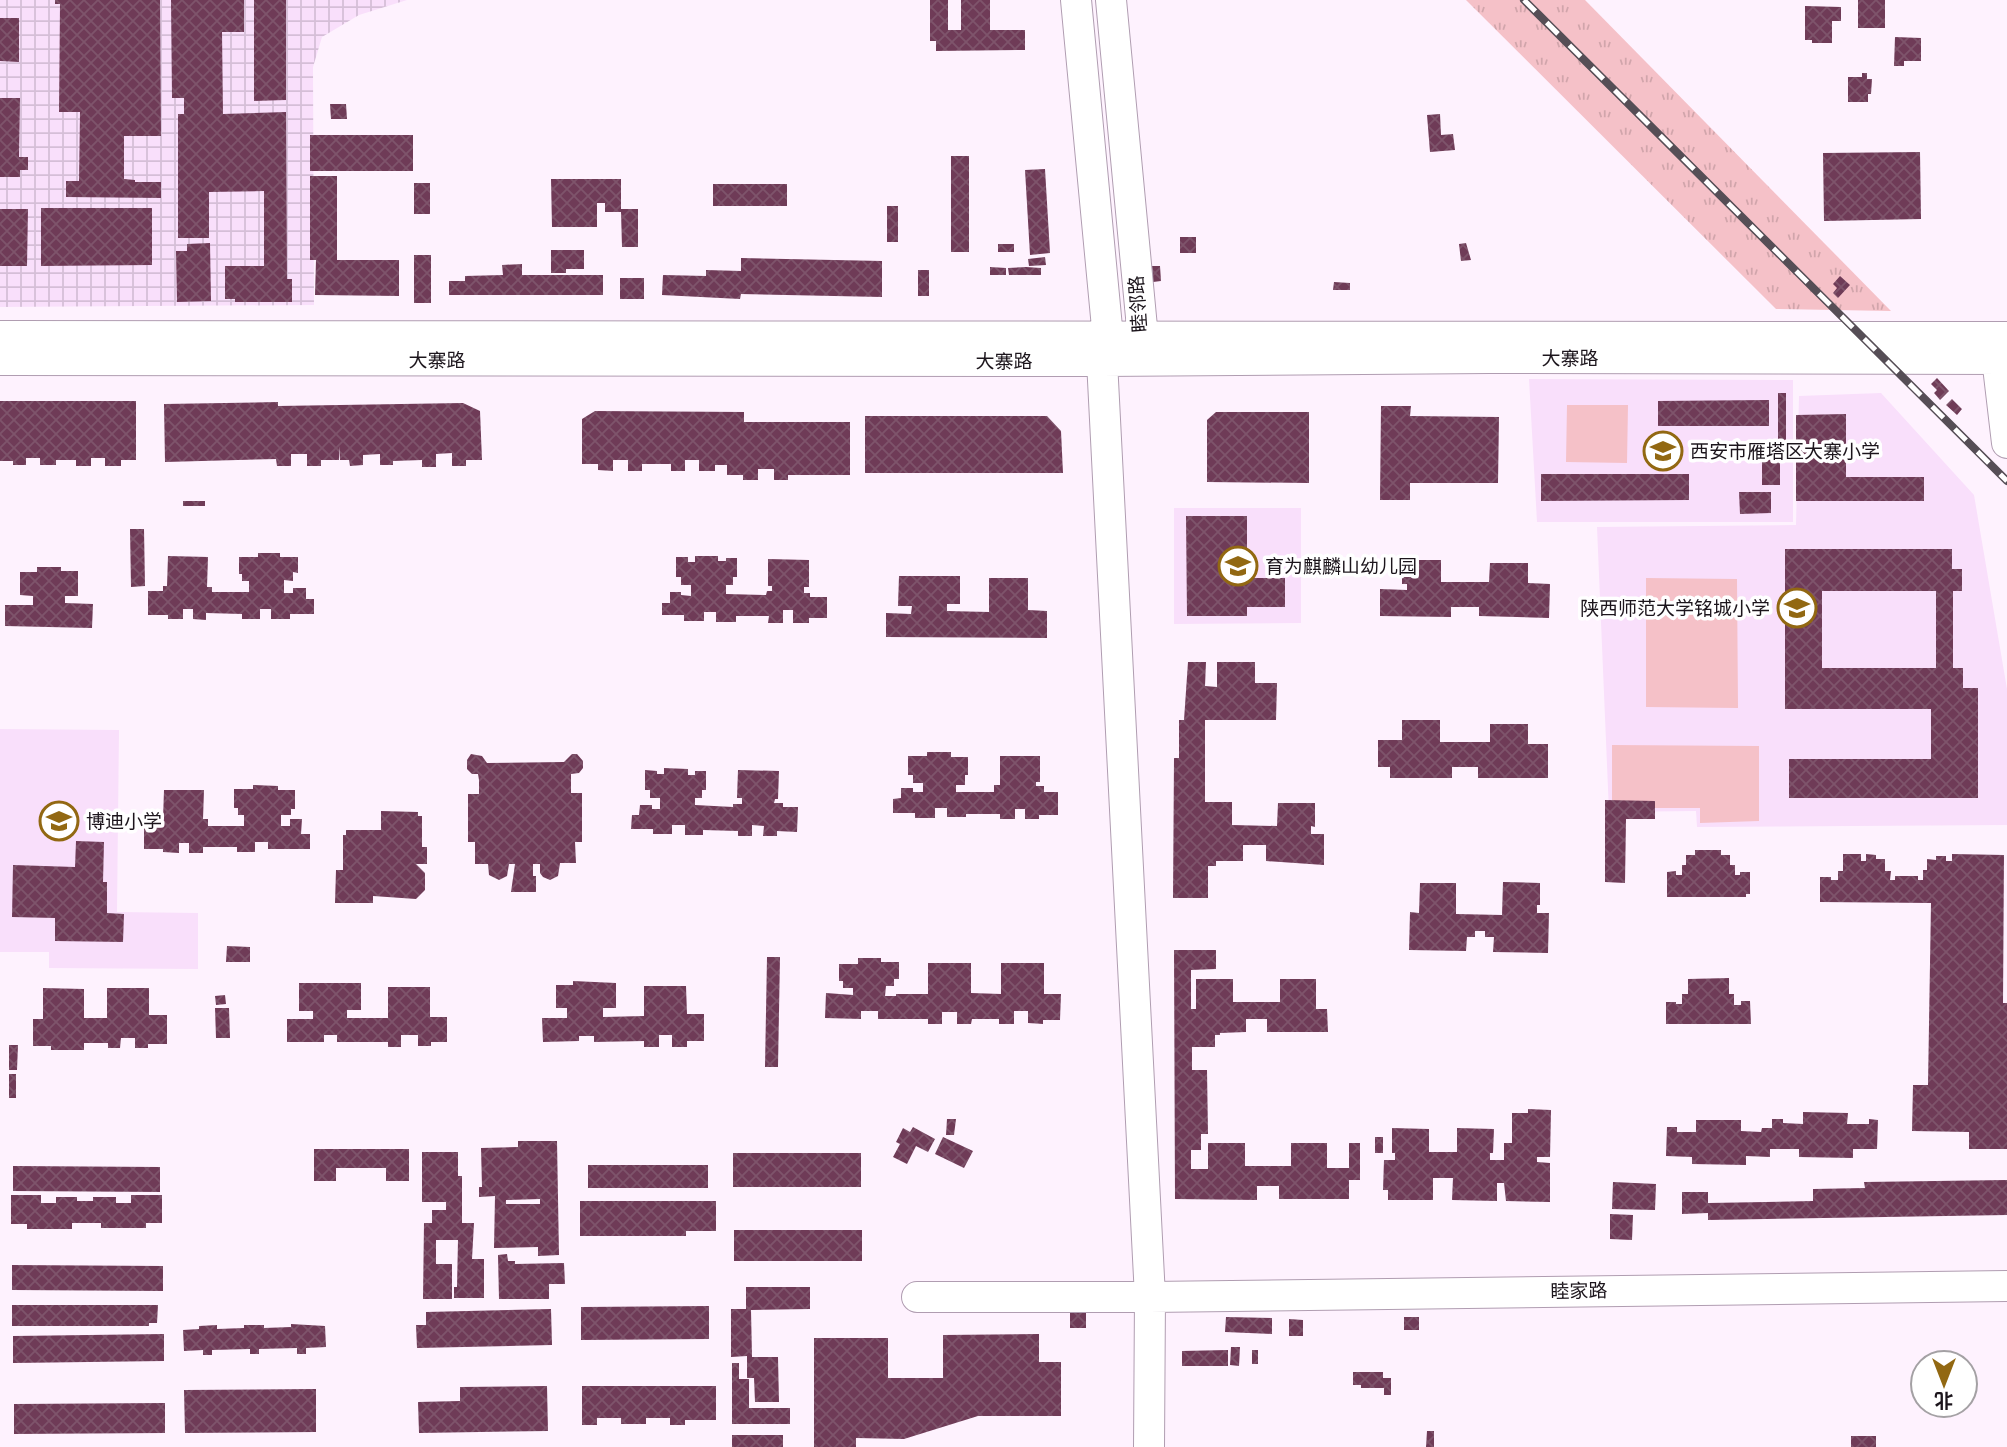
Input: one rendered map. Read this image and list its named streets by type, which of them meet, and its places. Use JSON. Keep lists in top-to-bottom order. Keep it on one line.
{"streets":{"main road":["睦邻路","大寨路","睦家路"]},"crossings":[["睦邻路","大寨路"]],"places":{"school or university":["西安市雁塔区大寨小学","育为麒麟山幼儿园","陕西师范大学铭城小学","博迪小学"]},"north":"bottom"}
